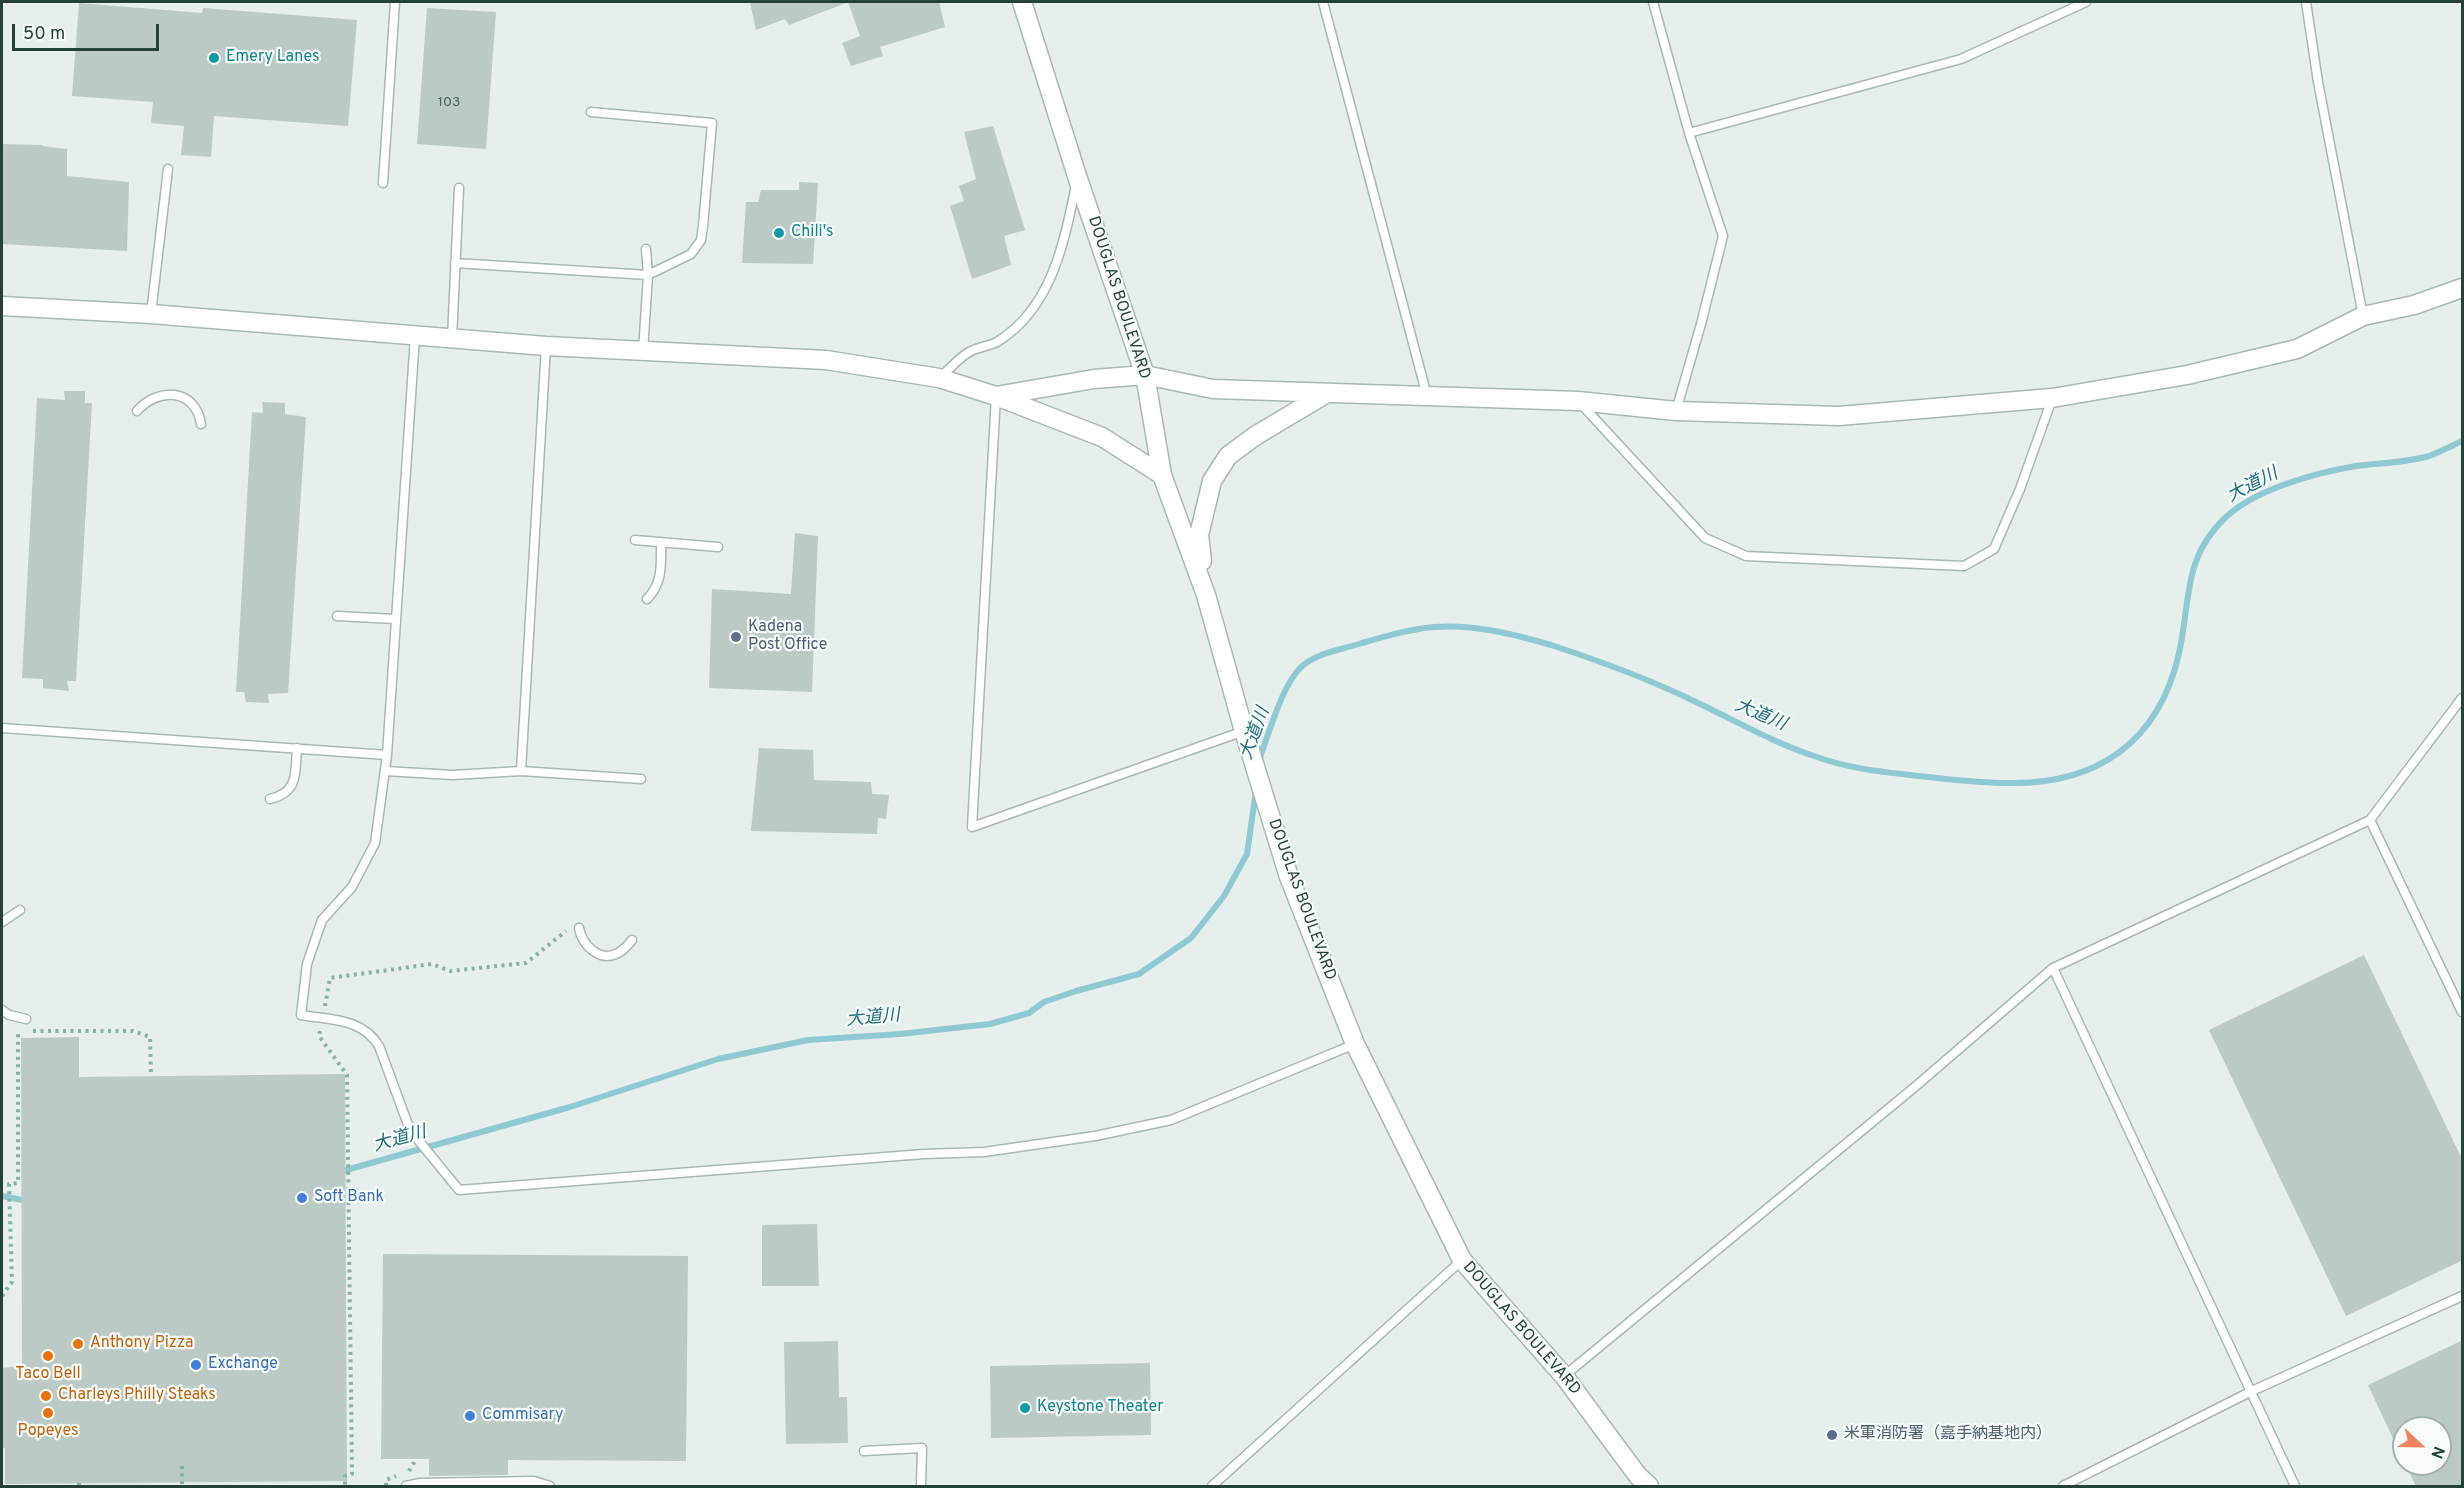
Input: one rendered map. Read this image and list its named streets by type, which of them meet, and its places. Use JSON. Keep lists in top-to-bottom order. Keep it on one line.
{"streets":{"street":["DOUGLAS BOULEVARD"]},"water":["大道川"],"places":["Emery Lanes","Chili's","Kadena Post Office","Soft Bank","Anthony Pizza","Taco Bell","Exchange","Charleys Philly Steaks","Keystone Theater","Popeyes","Commisary","米軍消防署（嘉手納基地内）"],"house_numbers":["103"],"scale_bar":"50 m","north":"right"}
